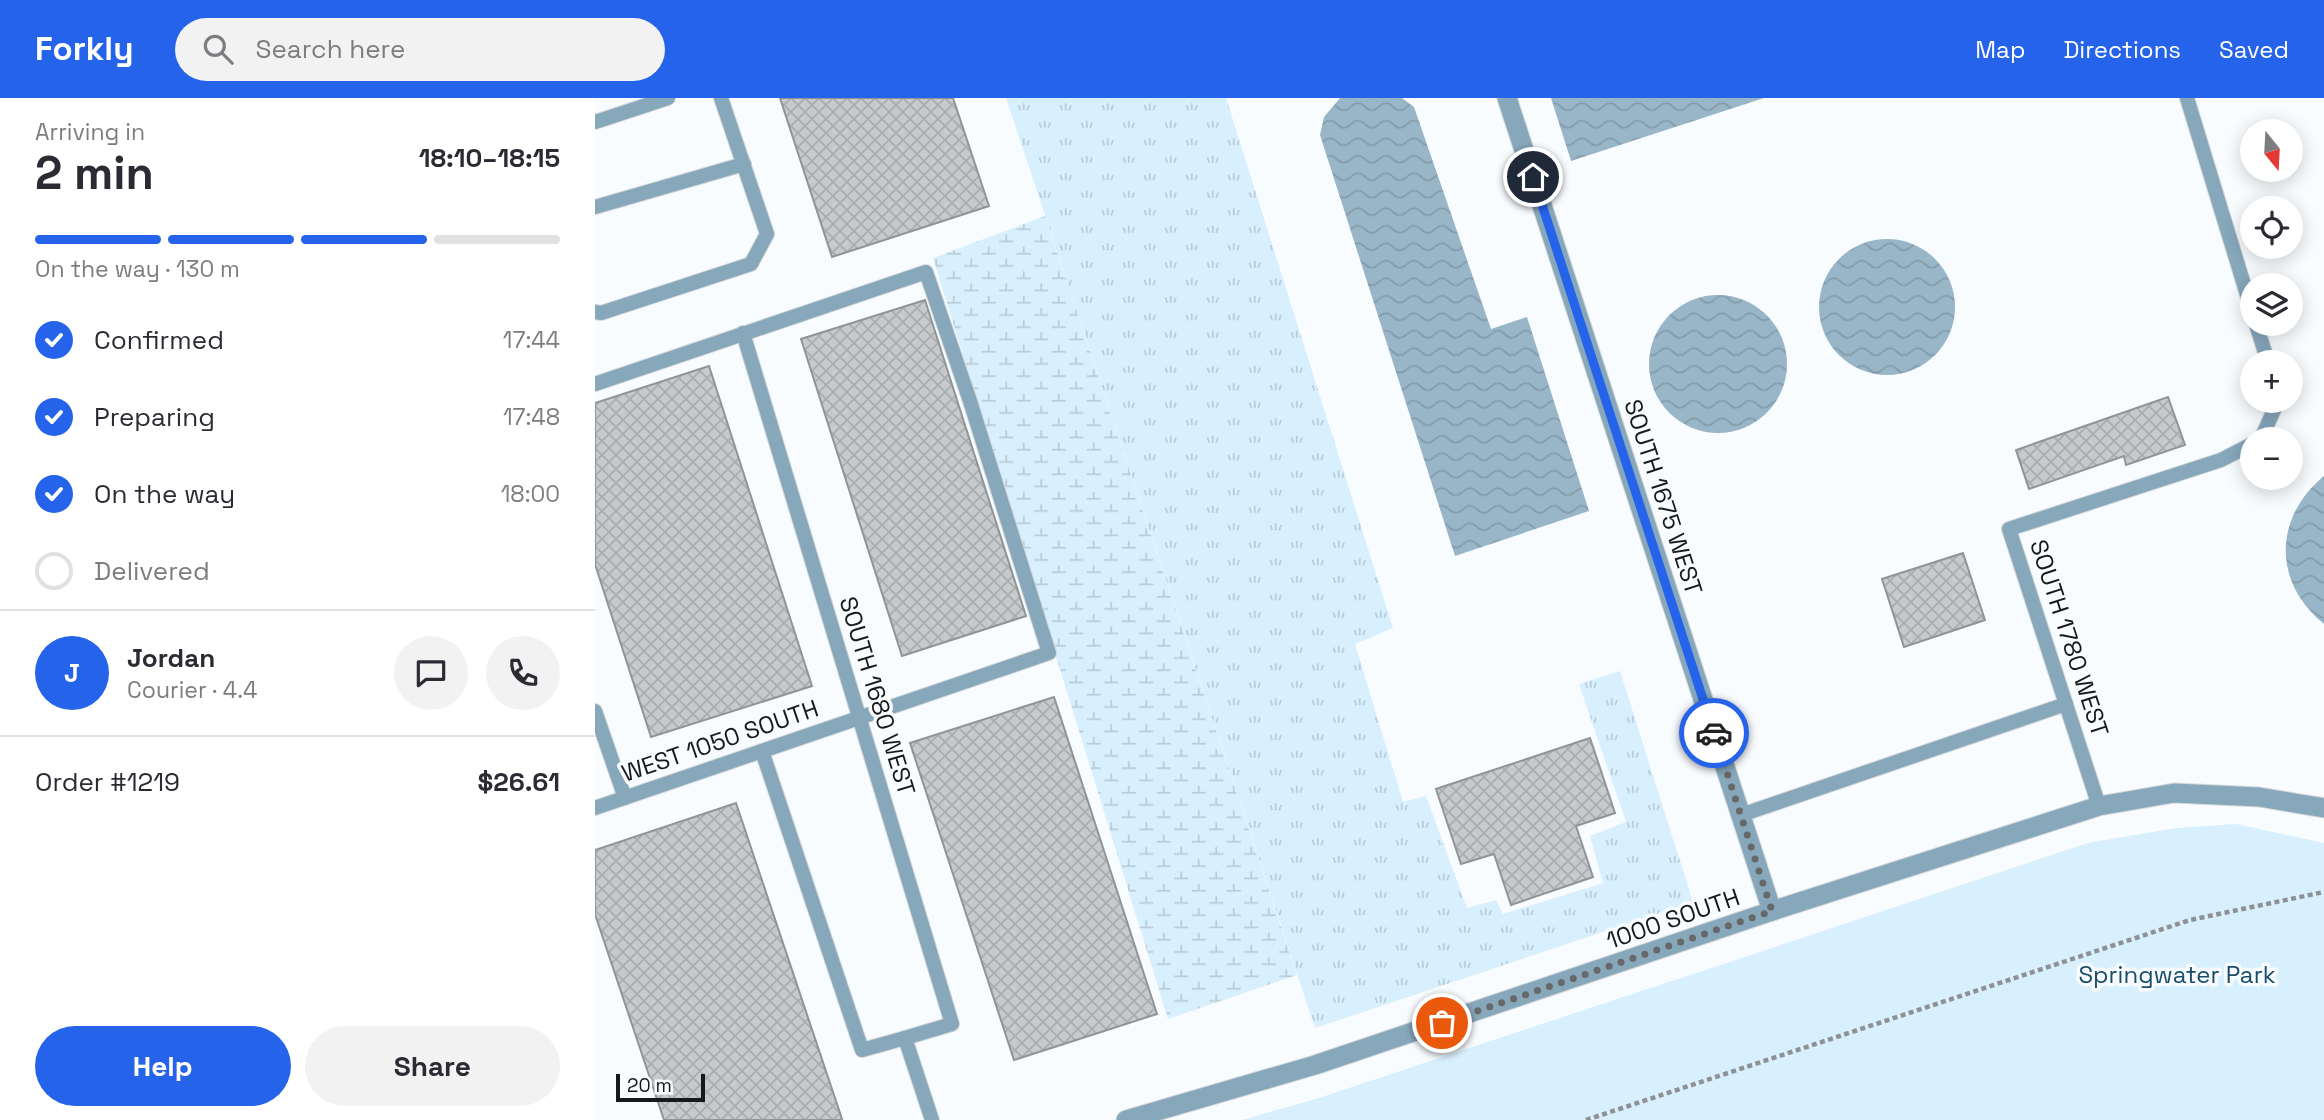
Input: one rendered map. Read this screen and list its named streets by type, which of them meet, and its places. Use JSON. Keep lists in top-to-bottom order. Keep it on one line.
{"streets":{"street":["SOUTH 1675 WEST","1000 SOUTH"],"lane":["SOUTH 1780 WEST","SOUTH 1680 WEST","WEST 1050 SOUTH"]},"crossings":[["SOUTH 1675 WEST","1000 SOUTH"],["SOUTH 1780 WEST","1000 SOUTH"],["SOUTH 1680 WEST","WEST 1050 SOUTH"]],"parks":["Springwater Park"],"scale_bar":"20 m","north":"bottom","page":{"header":"Forkly","search":"Search here","nav":["Map","Directions","Saved"],"heading":["2 min","Arriving in","18:10–18:15"],"panel":["Jordan","Courier · 4.4","Order #1219","$26.61"],"map_buttons":["+","−"],"bar":"On the way · 130 m","list":[["Confirmed","17:44"],["Preparing","17:48"],["On the way","18:00"],"Delivered"],"round":"J","buttons":["Help","Share"],"scale":"20 m"}}
